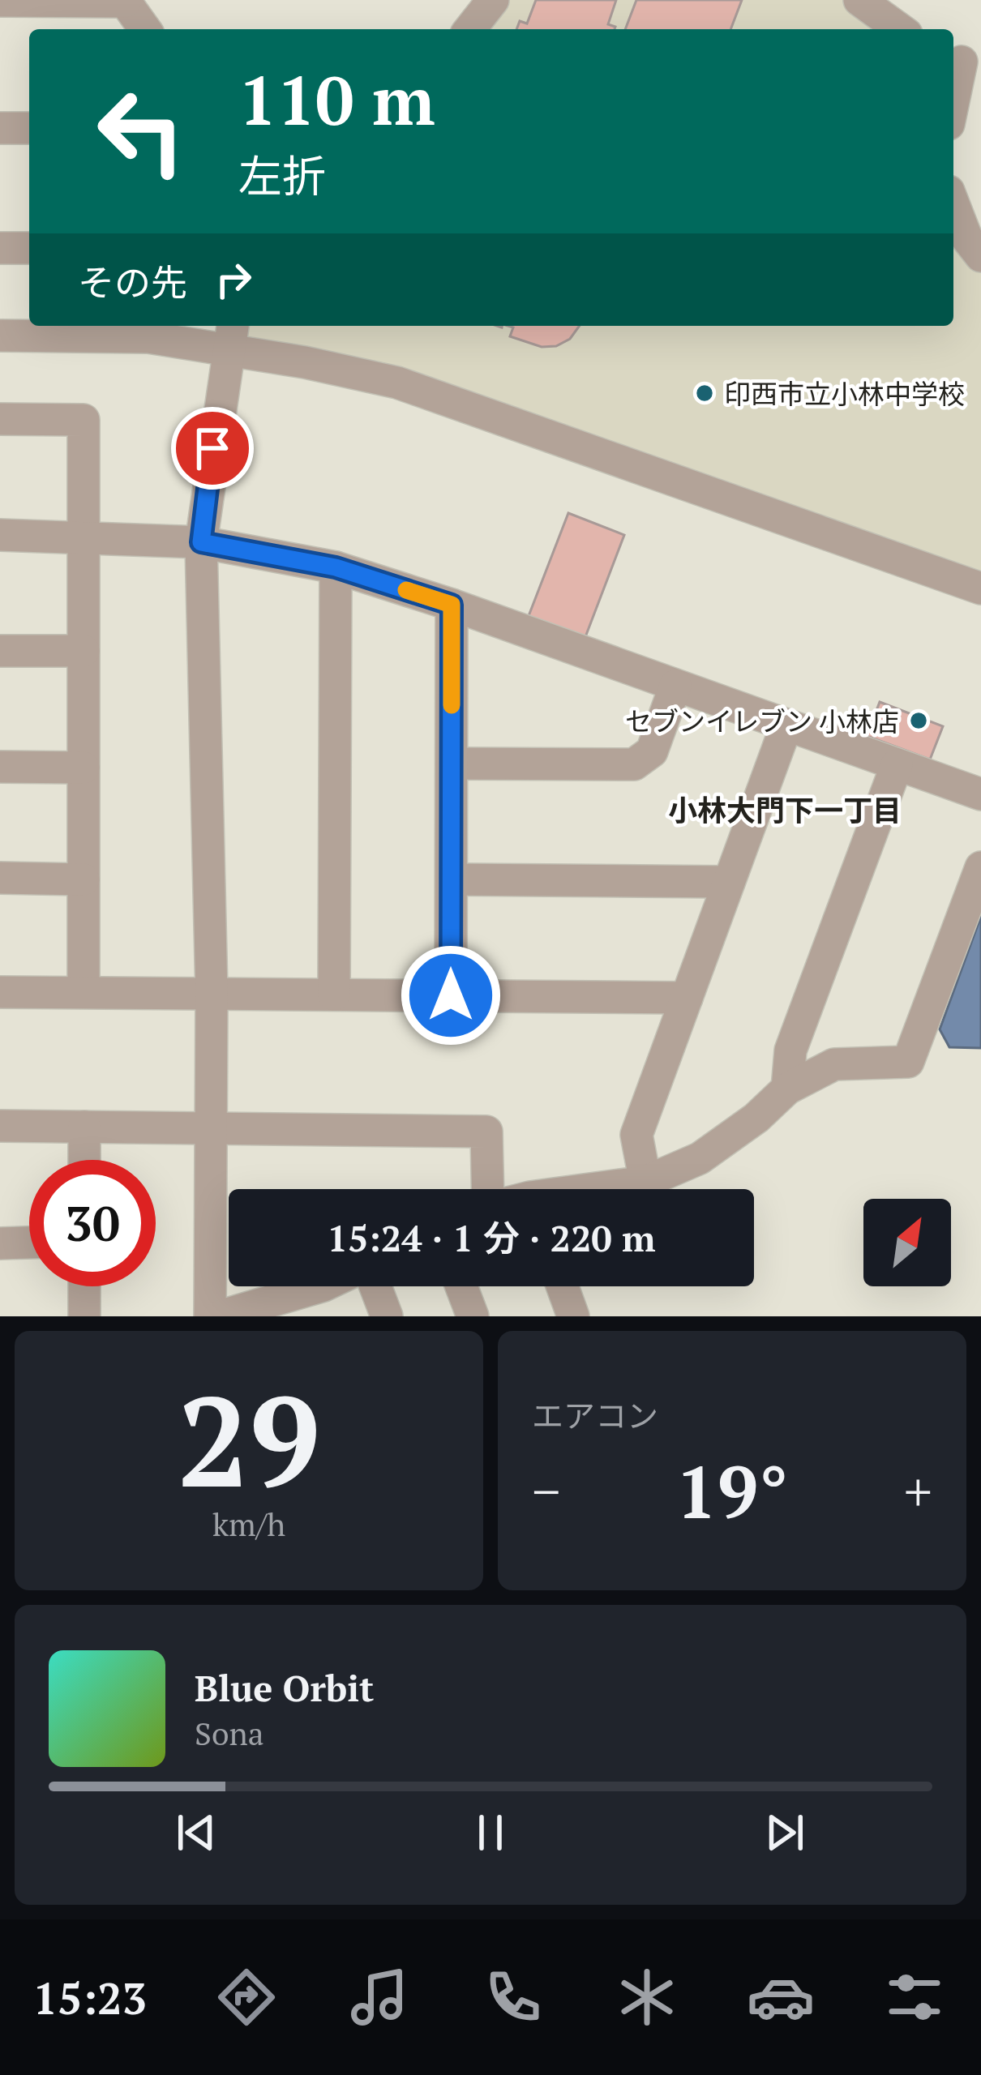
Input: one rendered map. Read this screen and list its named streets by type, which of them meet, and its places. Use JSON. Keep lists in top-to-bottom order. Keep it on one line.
{"districts":["小林大門下一丁目"],"places":["印西市立小林中学校","セブンイレブン 小林店"],"north":"top right","page":{"turn":["110 m","左折"],"then":"その先","limit":"30","trip":"15:24 · 1 分 · 220 m","tile":[["29","km/h"],"エアコン"],"heat":["−","19°","+"],"song":["Blue Orbit","Sona"],"tabs":"15:23"}}
